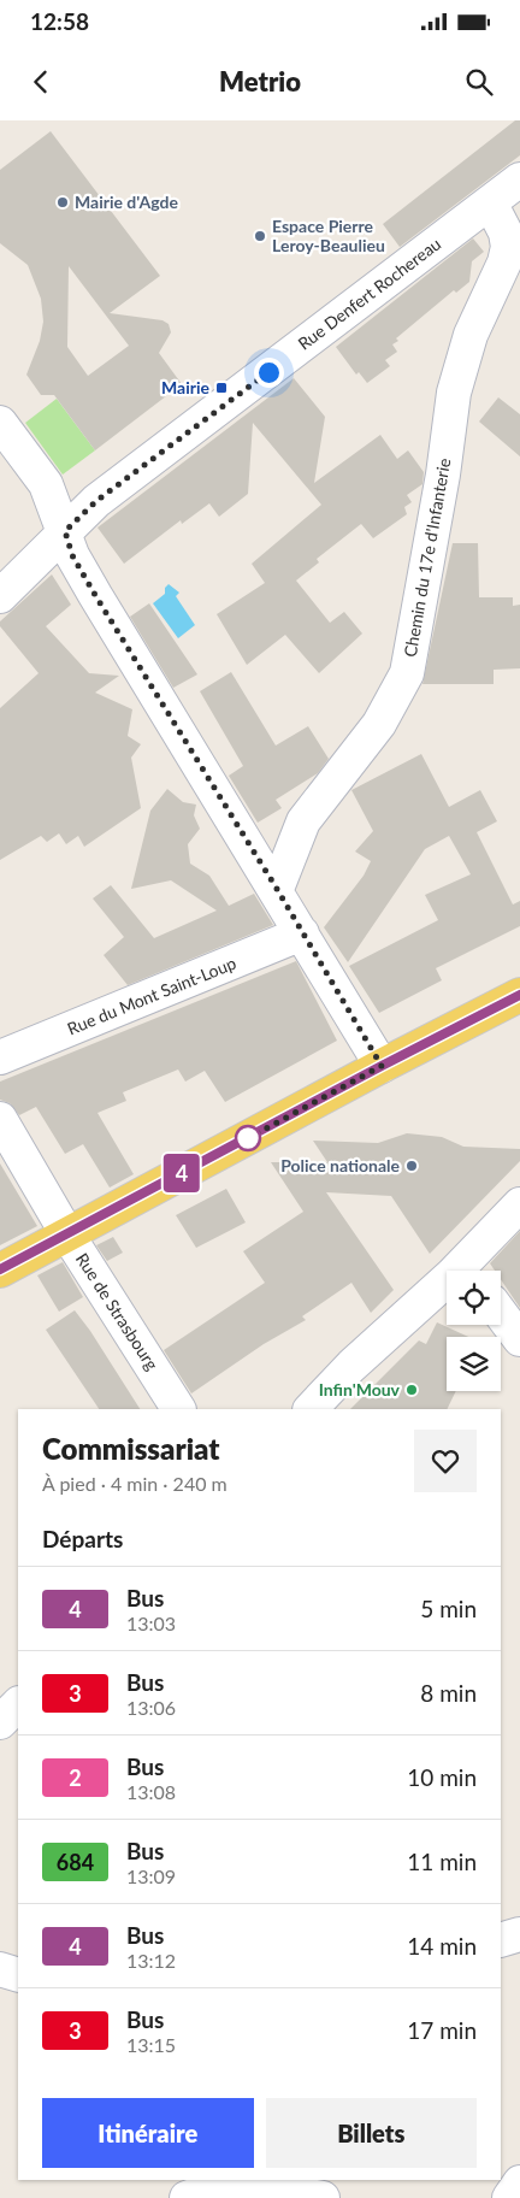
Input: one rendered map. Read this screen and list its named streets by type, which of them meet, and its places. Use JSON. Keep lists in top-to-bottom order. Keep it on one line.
{"streets":{"street":["Rue Denfert Rochereau","Chemin du 17e d'Infanterie","Rue du Mont Saint-Loup","Rue de Strasbourg"]},"crossings":[["Rue Denfert Rochereau","Chemin du 17e d'Infanterie"]],"places":{"other":["Mairie d'Agde","Espace Pierre Leroy-Beaulieu","Police nationale","Infin'Mouv"],"transit":["Mairie"]},"lines":["bus line 4"],"page":{"status":"12:58","header":"Metrio","on_map":"4","heading":[["Commissariat","À pied · 4 min · 240 m"],"Départs"],"list":[{"mark":"4","name":"Bus","note":"13:03","value":"5 min"},{"mark":"3","name":"Bus","note":"13:06","value":"8 min"},{"mark":"2","name":"Bus","note":"13:08","value":"10 min"},{"mark":"684","name":"Bus","note":"13:09","value":"11 min"},{"mark":"4","name":"Bus","note":"13:12","value":"14 min"},{"mark":"3","name":"Bus","note":"13:15","value":"17 min"}],"buttons":["Itinéraire","Billets"]}}
